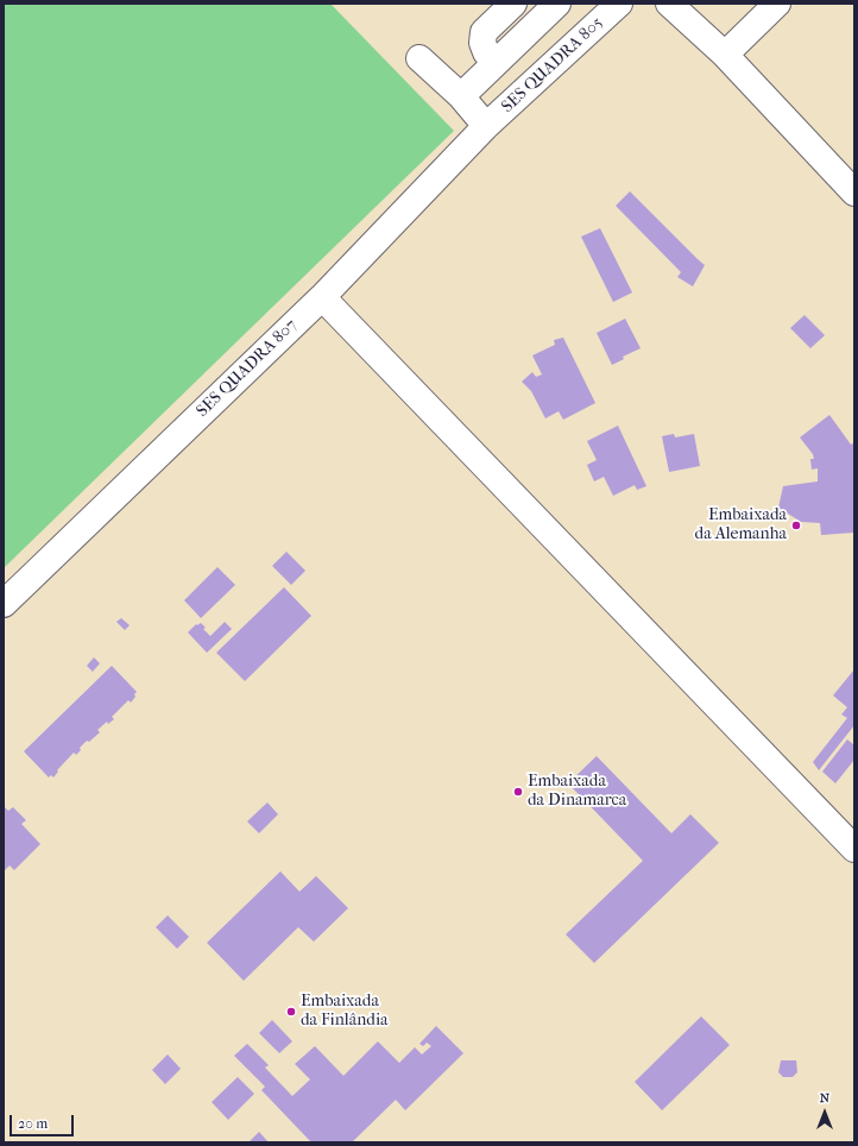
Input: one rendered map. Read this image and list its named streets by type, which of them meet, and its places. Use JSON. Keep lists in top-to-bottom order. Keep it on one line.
{"streets":{"street":["SES QUADRA 805","SES QUADRA 807"]},"crossings":[["SES QUADRA 805","SES QUADRA 807"]],"places":["Embaixada da Alemanha","Embaixada da Dinamarca","Embaixada da Finlândia"],"scale_bar":"20 m","north":"top"}
